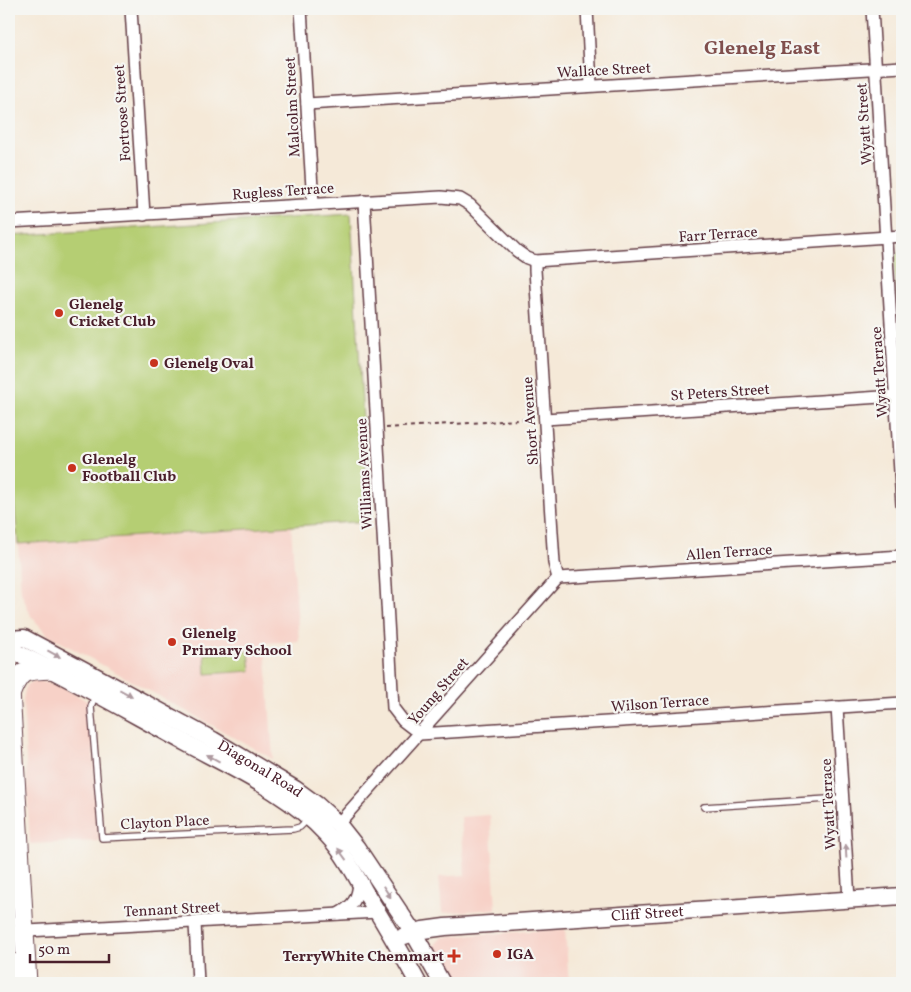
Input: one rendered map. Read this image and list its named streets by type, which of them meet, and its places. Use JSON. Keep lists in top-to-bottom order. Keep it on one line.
{"streets":{"main road":["Diagonal Road","Cliff Street"],"street":["Wallace Street","Malcolm Street","Fortrose Street","Wyatt Street","Rugless Terrace","Farr Terrace","Wyatt Terrace","St Peters Street","Short Avenue","Williams Avenue","Allen Terrace","Young Street","Wilson Terrace","Tennant Street"],"lane":["Clayton Place"]},"crossings":[["Wallace Street","Malcolm Street"],["Wallace Street","Wyatt Street"],["Malcolm Street","Rugless Terrace"],["Fortrose Street","Rugless Terrace"],["Wyatt Street","Farr Terrace"],["Wyatt Street","Wyatt Terrace"],["Rugless Terrace","Farr Terrace"],["Rugless Terrace","Short Avenue"],["Rugless Terrace","Williams Avenue"],["Farr Terrace","Wyatt Terrace"],["Farr Terrace","Short Avenue"],["Wyatt Terrace","St Peters Street"],["Wyatt Terrace","Wilson Terrace"],["Wyatt Terrace","Cliff Street"],["St Peters Street","Short Avenue"],["Short Avenue","Allen Terrace"],["Short Avenue","Young Street"],["Williams Avenue","Young Street"],["Williams Avenue","Wilson Terrace"],["Allen Terrace","Young Street"],["Young Street","Wilson Terrace"],["Young Street","Diagonal Road"],["Diagonal Road","Clayton Place"],["Diagonal Road","Tennant Street"],["Diagonal Road","Cliff Street"]],"districts":["Glenelg East"],"places":{"other":["Glenelg Cricket Club","Glenelg Oval","Glenelg Football Club","Glenelg Primary School","IGA"],"health":["TerryWhite Chemmart"]},"scale_bar":"50 m"}
